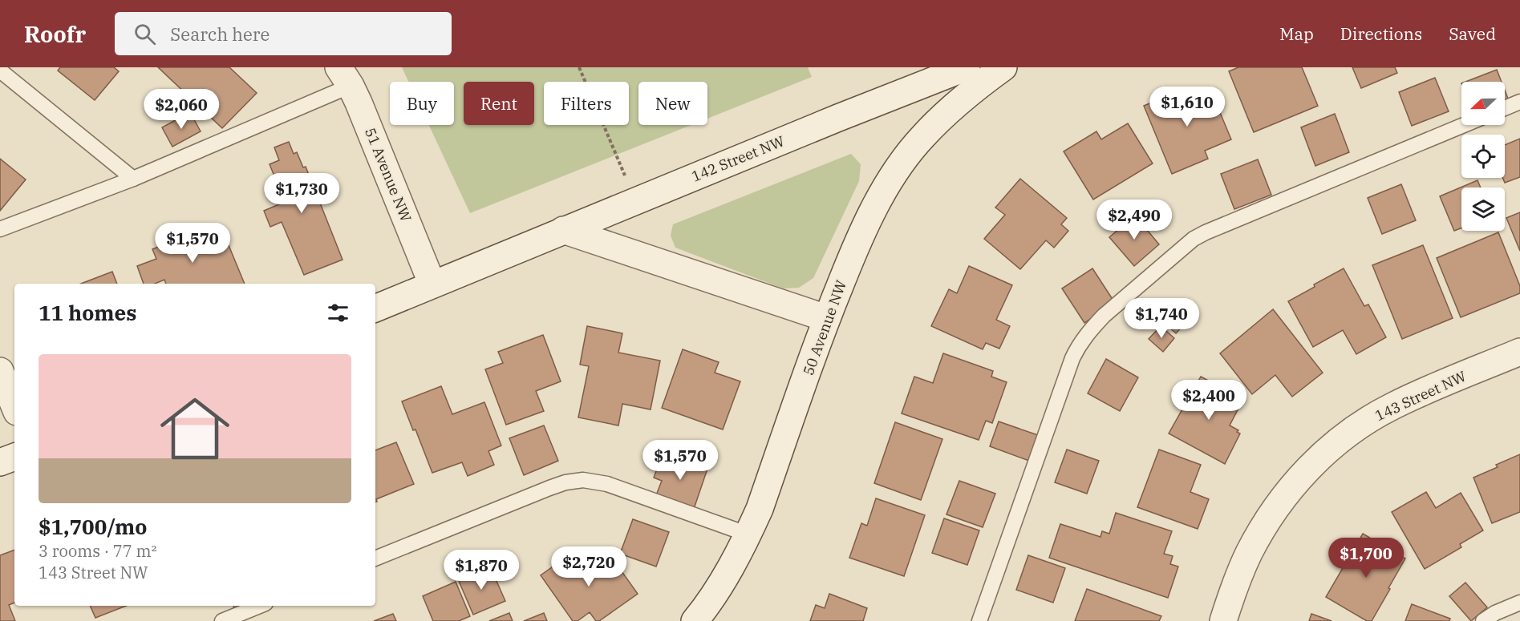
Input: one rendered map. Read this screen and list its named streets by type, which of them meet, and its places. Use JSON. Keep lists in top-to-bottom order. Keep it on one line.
{"streets":{"street":["142 Street NW","51 Avenue NW","50 Avenue NW","143 Street NW"]},"crossings":[["142 Street NW","51 Avenue NW"]],"north":"left","page":{"header":"Roofr","search":"Search here","nav":["Map","Directions","Saved"],"chip":["Buy","Rent","Filters","New"],"price":["$1,610","$2,060","$1,730","$2,490","$1,570","$1,740","$2,400","$1,570","$1,700","$2,720","$1,870"],"heading":"11 homes","list":[{"name":"$1,700/mo","note":"3 rooms · 77 m² · 143 Street NW"}]}}
